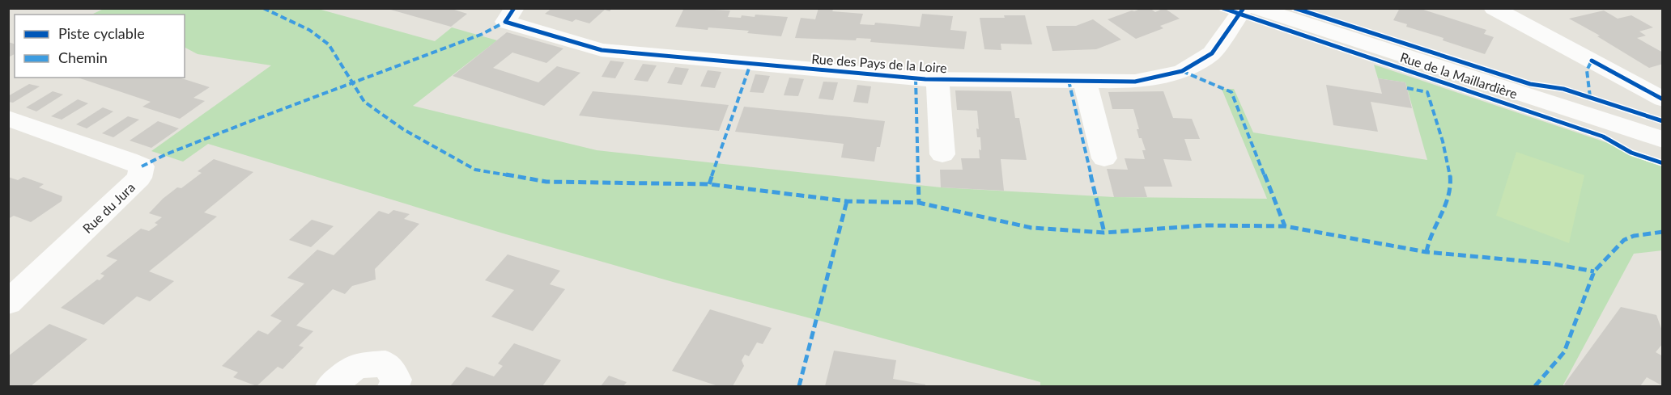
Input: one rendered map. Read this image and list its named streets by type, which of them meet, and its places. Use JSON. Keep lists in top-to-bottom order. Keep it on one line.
{"streets":{"street":["Rue des Pays de la Loire","Rue de la Maillardière","Rue du Jura"]},"legend":["Piste cyclable","Chemin"]}
